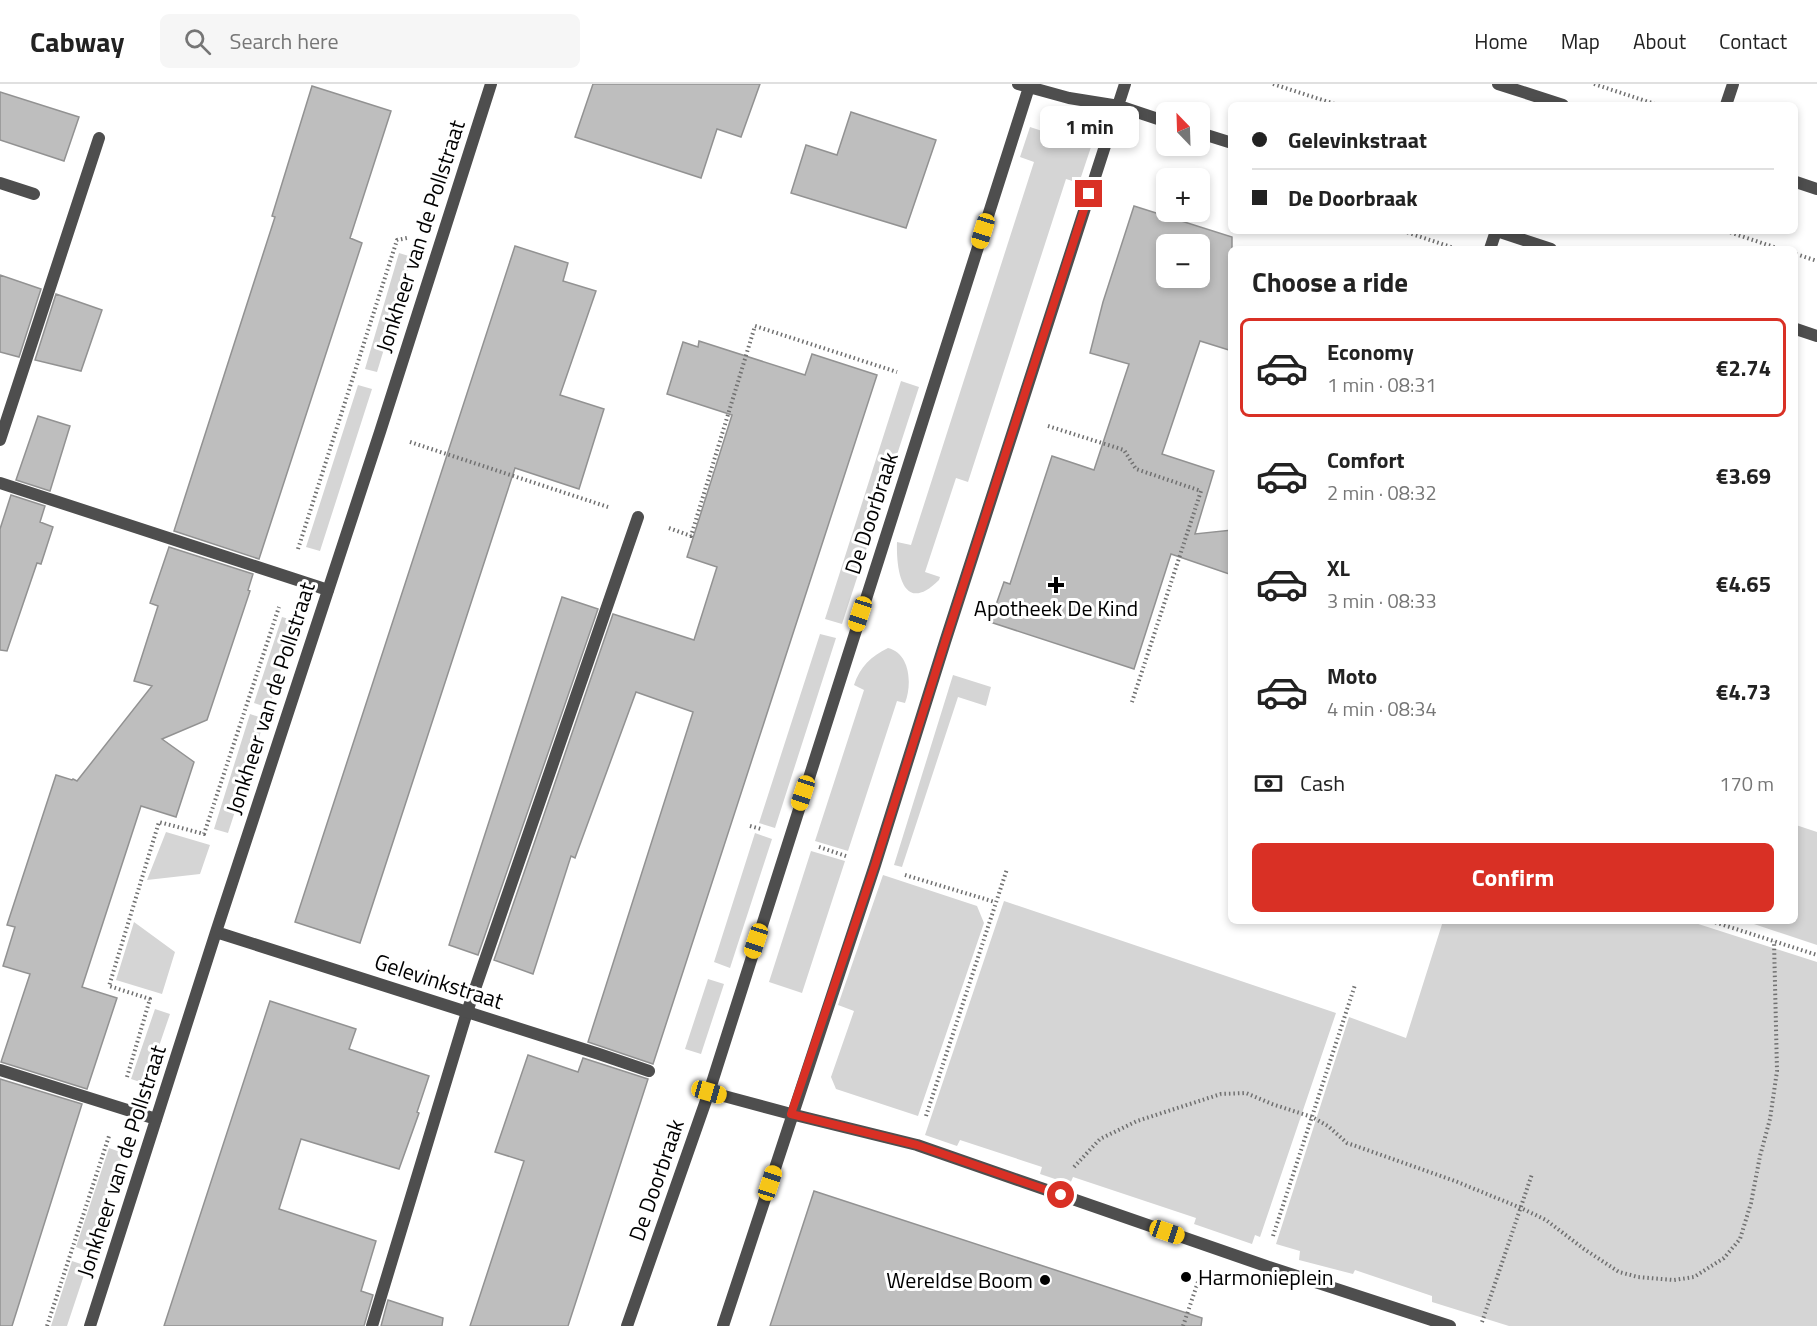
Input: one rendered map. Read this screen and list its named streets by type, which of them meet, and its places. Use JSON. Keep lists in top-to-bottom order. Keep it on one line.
{"streets":{"street":["Jonkheer van de Pollstraat","De Doorbraak","Gelevinkstraat"]},"crossings":[["Jonkheer van de Pollstraat","Gelevinkstraat"]],"places":{"health":["Apotheek De Kind"],"other":["Harmonieplein","Wereldse Boom"]},"north":"top left","page":{"header":"Cabway","search":"Search here","nav":["Home","Map","About","Contact"],"map_buttons":["+","−"],"banner":["Gelevinkstraat","De Doorbraak"],"bubble":"1 min","heading":"Choose a ride","list":[{"name":"Economy","note":"1 min · 08:31","value":"€2.74"},{"name":"Comfort","note":"2 min · 08:32","value":"€3.69"},{"name":"XL","note":"3 min · 08:33","value":"€4.65"},{"name":"Moto","note":"4 min · 08:34","value":"€4.73"}],"pay":["Cash","170 m"],"buttons":"Confirm"}}
